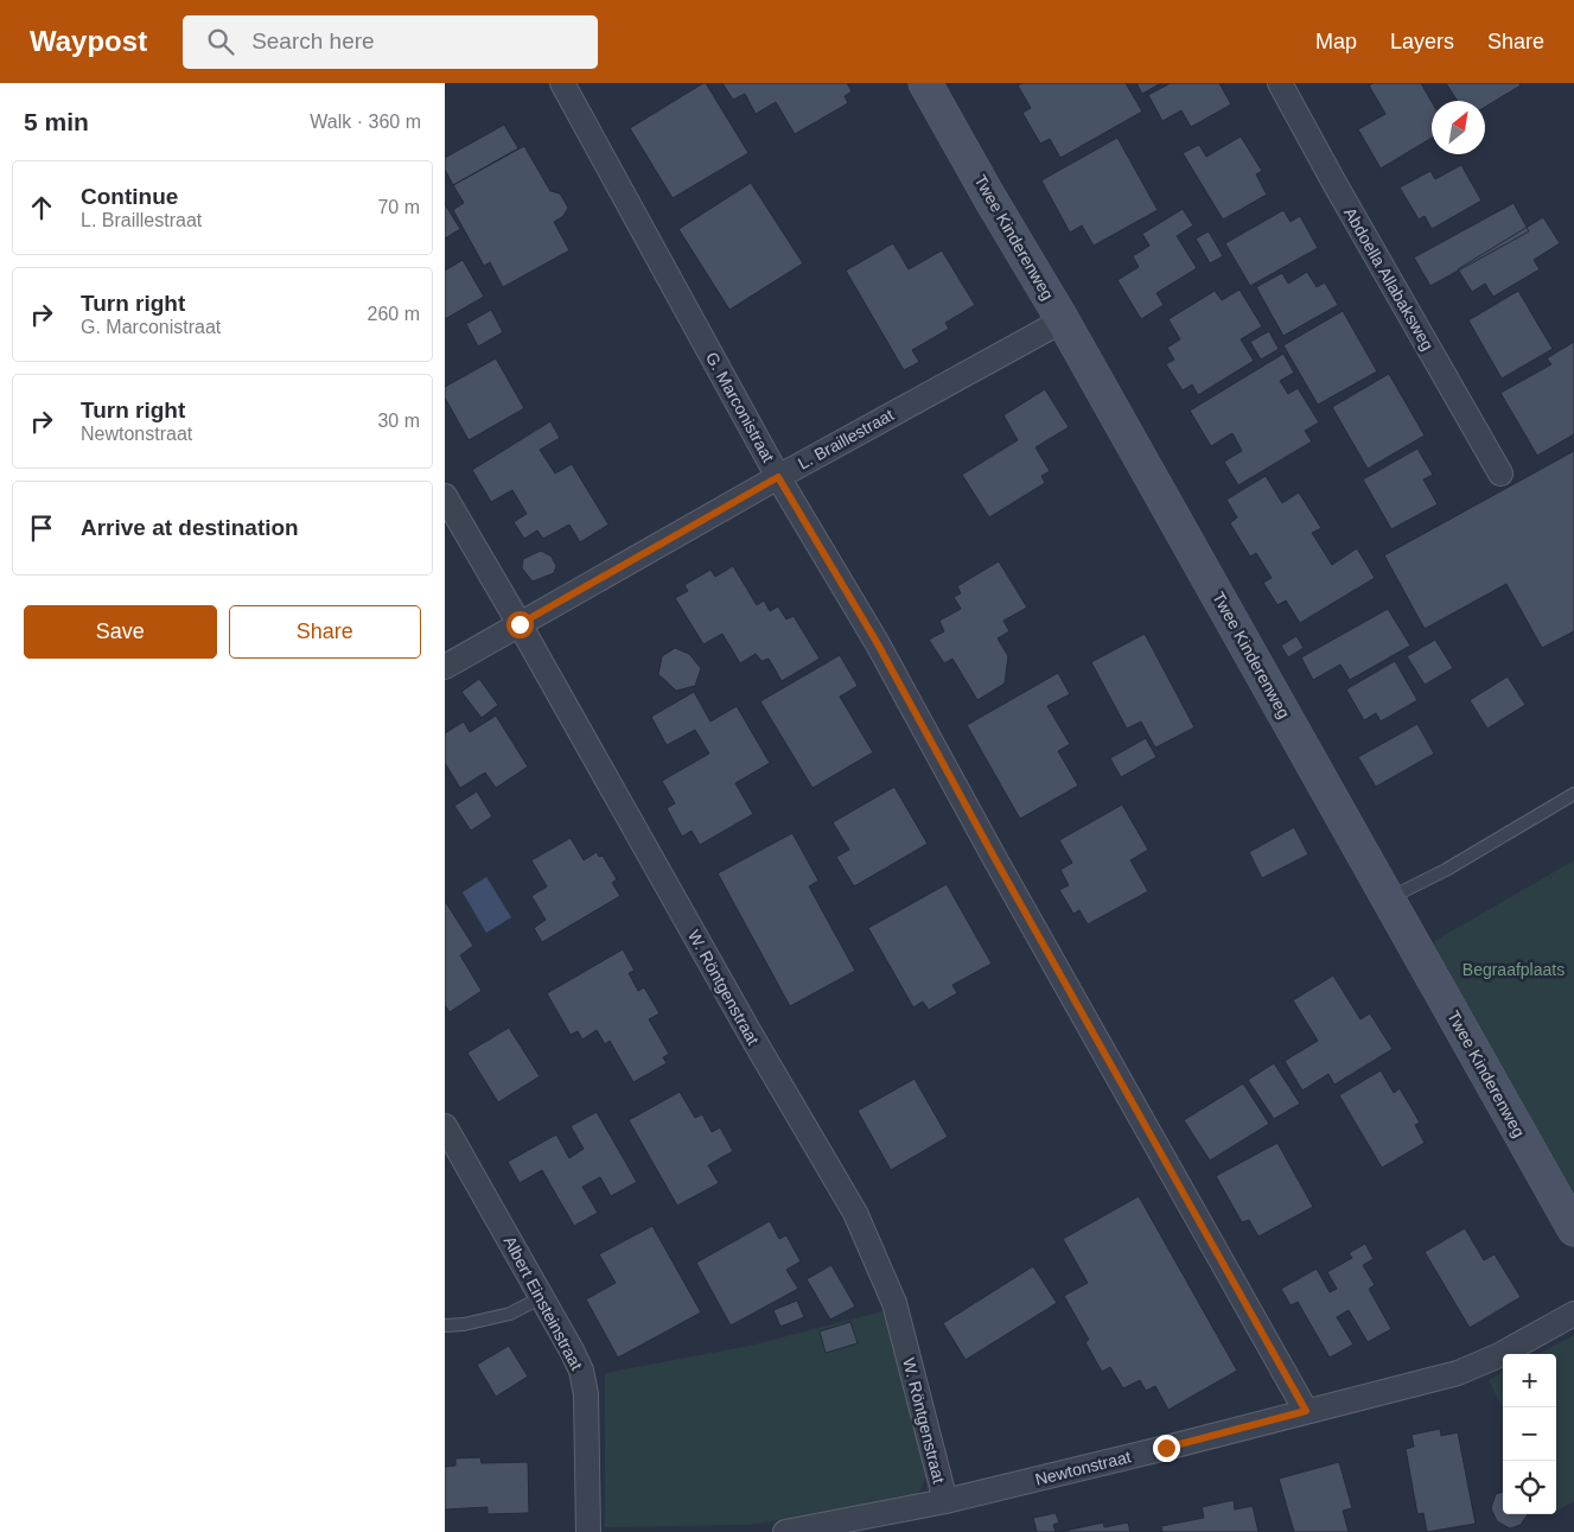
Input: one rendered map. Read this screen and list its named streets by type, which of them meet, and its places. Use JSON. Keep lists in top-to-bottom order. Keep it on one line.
{"streets":{"street":["Twee Kinderenweg","Abdoella Allabaksweg","G. Marconistraat","L. Braillestraat","W. Röntgenstraat","Albert Einsteinstraat","Newtonstraat"]},"crossings":[["Twee Kinderenweg","L. Braillestraat"],["G. Marconistraat","L. Braillestraat"],["G. Marconistraat","Newtonstraat"],["L. Braillestraat","W. Röntgenstraat"],["W. Röntgenstraat","Newtonstraat"]],"parks":["Begraafplaats"],"north":"top right","page":{"header":"Waypost","search":"Search here","nav":["Map","Layers","Share"],"heading":["5 min","Walk · 360 m"],"list":[["Continue","L. Braillestraat","70 m"],["Turn right","G. Marconistraat","260 m"],["Turn right","Newtonstraat","30 m"],"Arrive at destination"],"buttons":["Save","Share"],"map_buttons":["+","−"]}}
